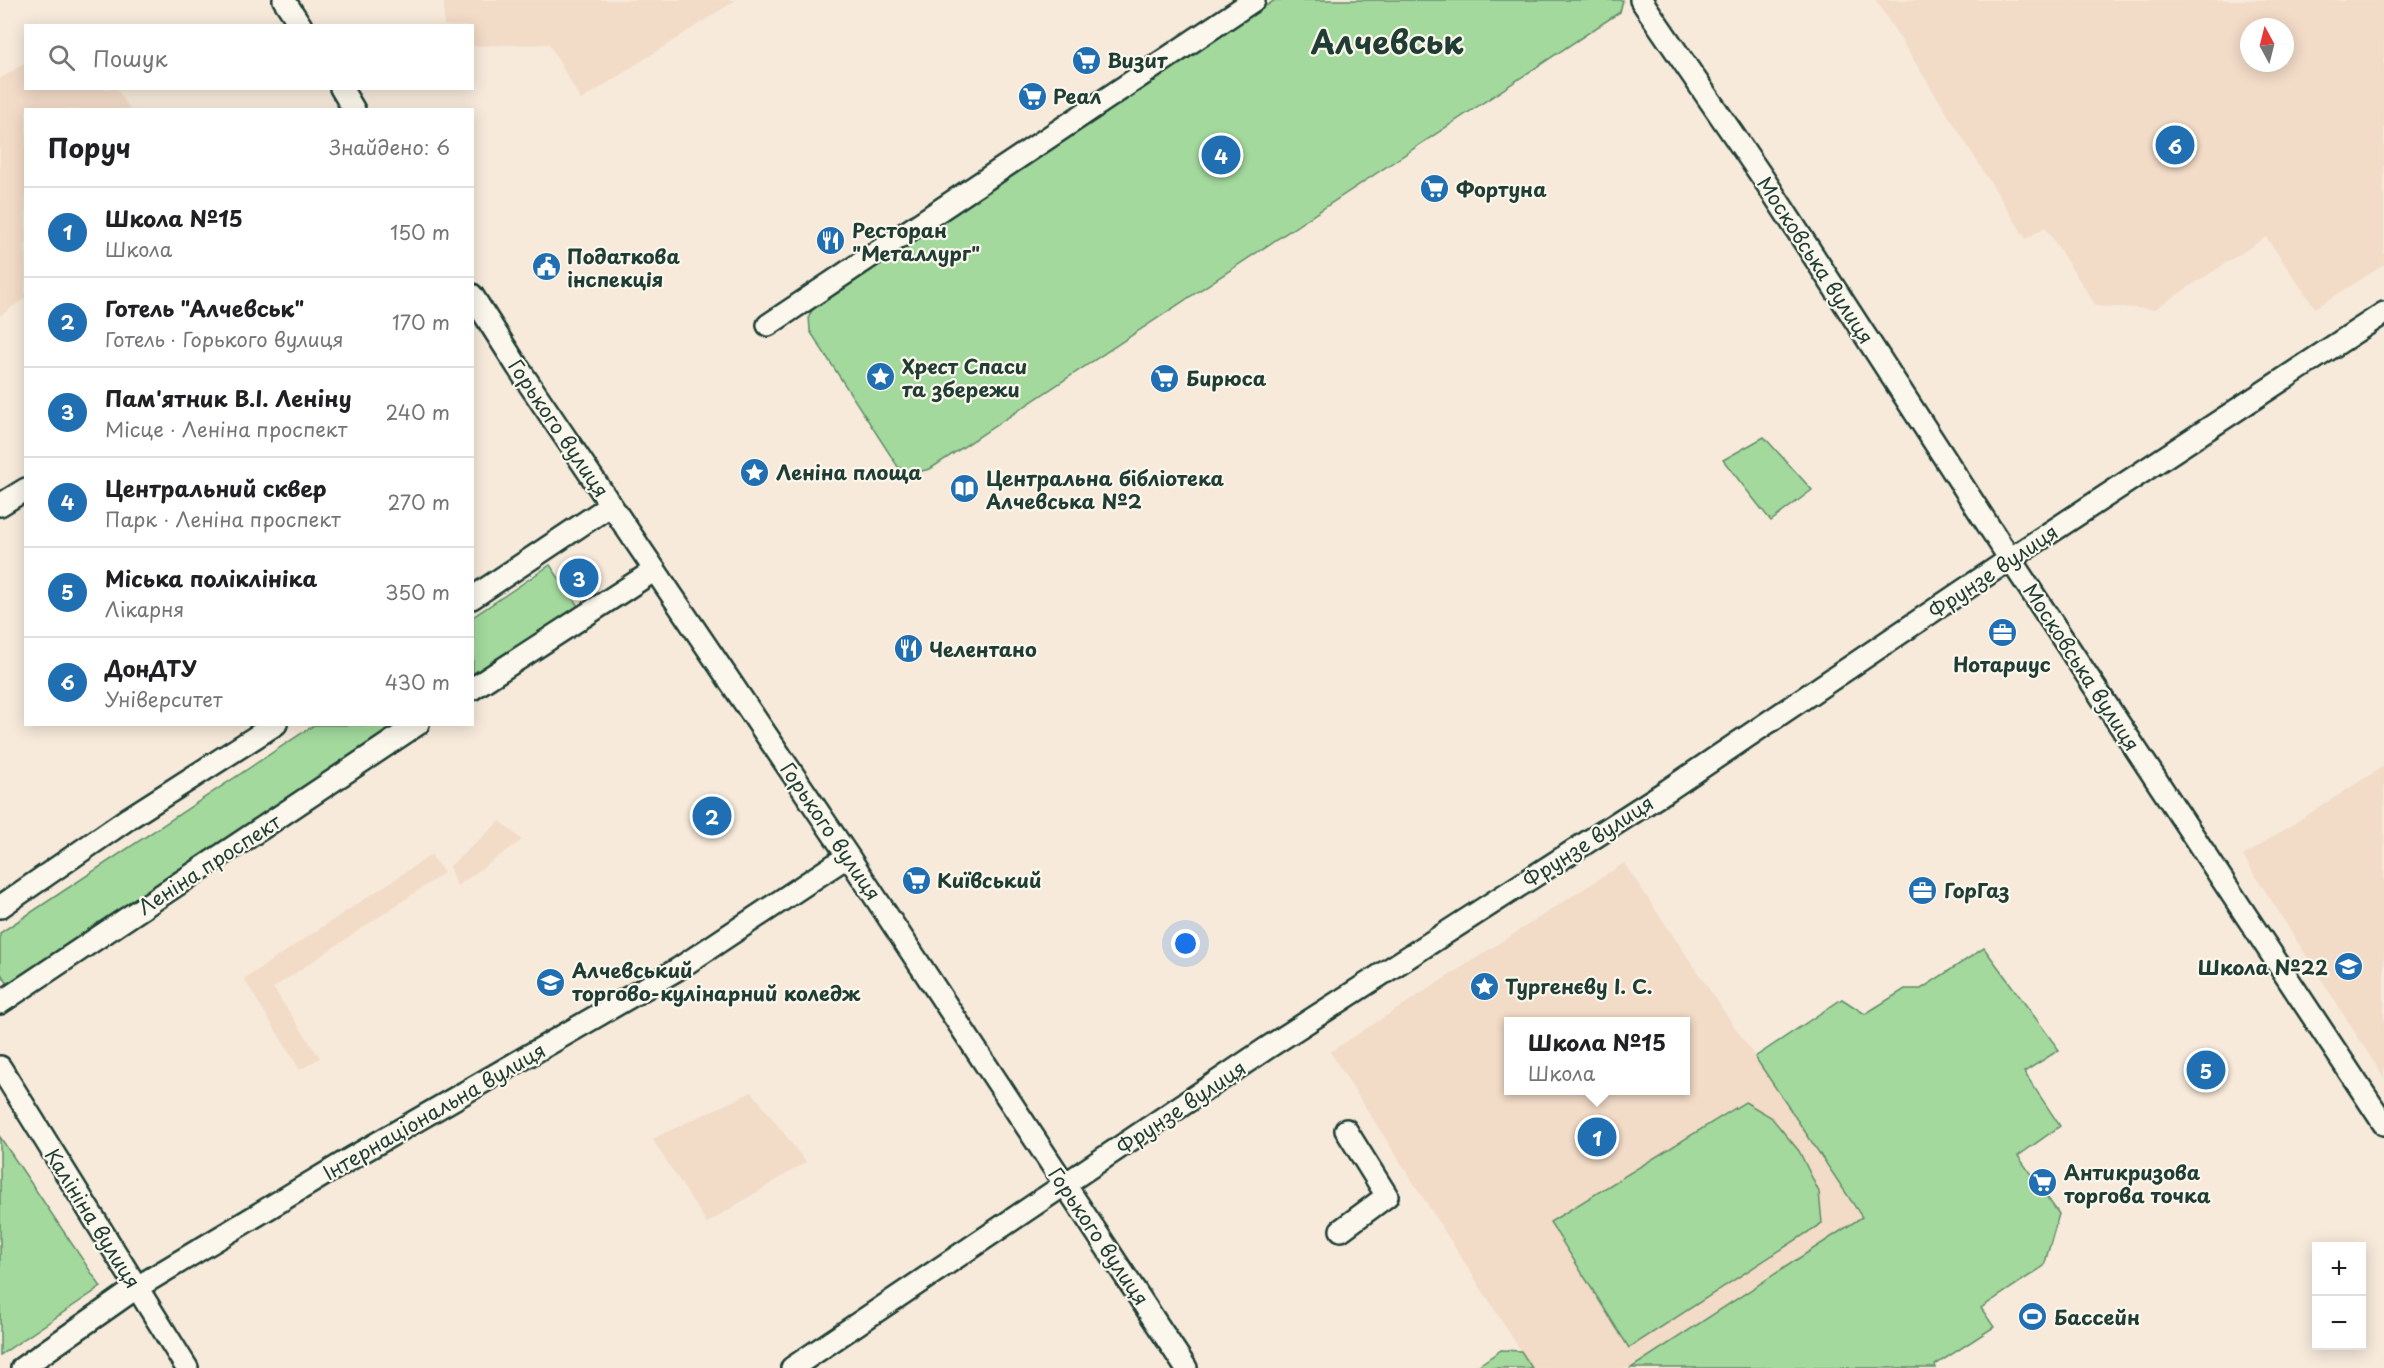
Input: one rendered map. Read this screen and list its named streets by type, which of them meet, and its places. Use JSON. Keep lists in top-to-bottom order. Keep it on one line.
{"streets":{"street":["Московська вулиця","Горького вулиця","Фрунзе вулиця","Леніна проспект","Інтернаціональна вулиця","Калініна вулиця"]},"crossings":[["Московська вулиця","Фрунзе вулиця"],["Горького вулиця","Фрунзе вулиця"],["Горького вулиця","Інтернаціональна вулиця"],["Інтернаціональна вулиця","Калініна вулиця"]],"districts":["Алчевськ"],"places":{"supermarket":["Визит","Реал","Фортуна","Бирюса","Київський","Антикризова торгова точка"],"restaurant":["Ресторан \"Металлург\"","Челентано"],"public building":["Податкова інспекція"],"place":["Хрест Спаси та збережи","Леніна площа","Тургенєву І. С."],"library":["Центральна бібліотека Алчевська №2"],"office":["Нотариус","ГорГаз"],"school or university":["Школа №22","Алчевський торгово-кулінарний коледж"],"sports":["Бассейн"]},"north":"top","page":{"search":"Пошук","heading":["Поруч","Знайдено: 6"],"pins":["6","4","3","2","5","1"],"list":[{"mark":"1","name":"Школа №15","note":"Школа","value":"150 m"},{"mark":"2","name":"Готель \"Алчевськ\"","note":"Готель · Горького вулиця","value":"170 m"},{"mark":"3","name":"Пам'ятник В.I. Ленiну","note":"Місце · Леніна проспект","value":"240 m"},{"mark":"4","name":"Центральний сквер","note":"Парк · Леніна проспект","value":"270 m"},{"mark":"5","name":"Міська поліклініка","note":"Лікарня","value":"350 m"},{"mark":"6","name":"ДонДТУ","note":"Університет","value":"430 m"}],"popup":["Школа №15","Школа"],"map_buttons":["+","−"]}}
